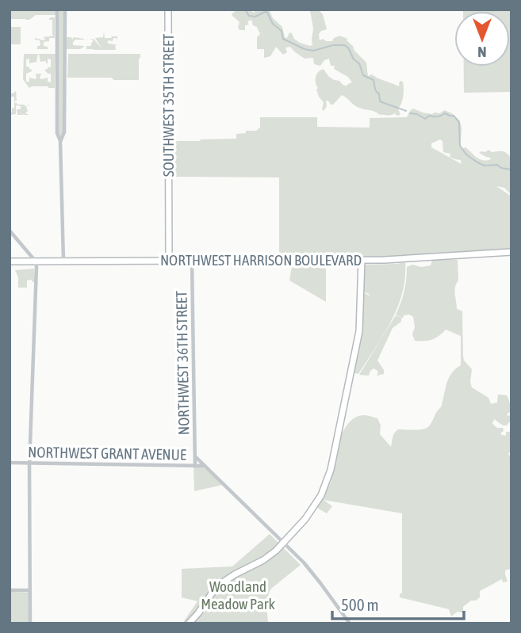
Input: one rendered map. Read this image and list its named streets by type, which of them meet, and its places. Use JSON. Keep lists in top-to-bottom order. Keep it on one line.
{"streets":{"main road":["SOUTHWEST 35TH STREET","NORTHWEST HARRISON BOULEVARD"],"street":["NORTHWEST 36TH STREET","NORTHWEST GRANT AVENUE"]},"crossings":[["SOUTHWEST 35TH STREET","NORTHWEST HARRISON BOULEVARD"],["NORTHWEST HARRISON BOULEVARD","NORTHWEST 36TH STREET"],["NORTHWEST 36TH STREET","NORTHWEST GRANT AVENUE"]],"parks":["Woodland Meadow Park"],"scale_bar":"500 m","north":"bottom"}
